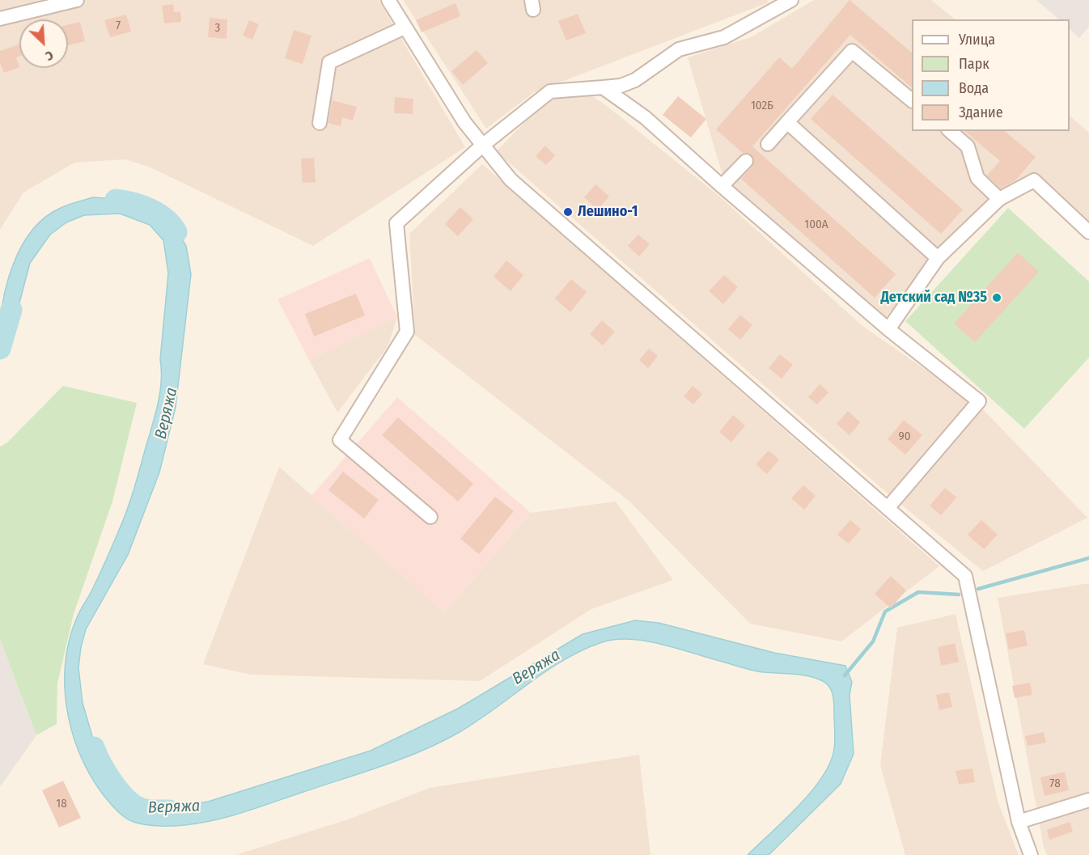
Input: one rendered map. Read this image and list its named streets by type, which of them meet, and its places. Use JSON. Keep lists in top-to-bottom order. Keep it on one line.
{"water":["Веряжа"],"places":["Лешино-1","Детский сад №35"],"house_numbers":["7","3","102Б","100А","90","78","18"],"legend":["Улица","Парк","Вода","Здание"],"north":"bottom right"}
